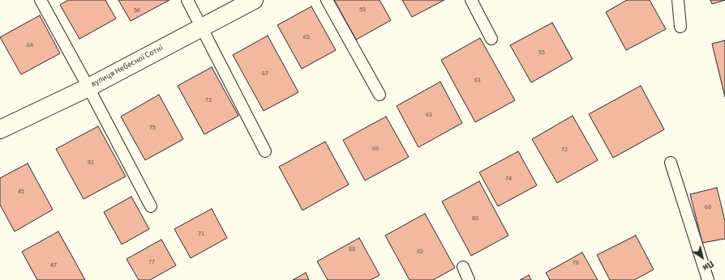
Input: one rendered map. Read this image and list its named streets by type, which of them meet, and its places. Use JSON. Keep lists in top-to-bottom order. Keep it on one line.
{"streets":{"street":["вулиця Небесної Сотні"]},"house_numbers":["59","56","65","64","55","67","61","73","63","75","69","72","81","74","45","68","80","71","88","82","77","76","47"],"north":"bottom right"}
